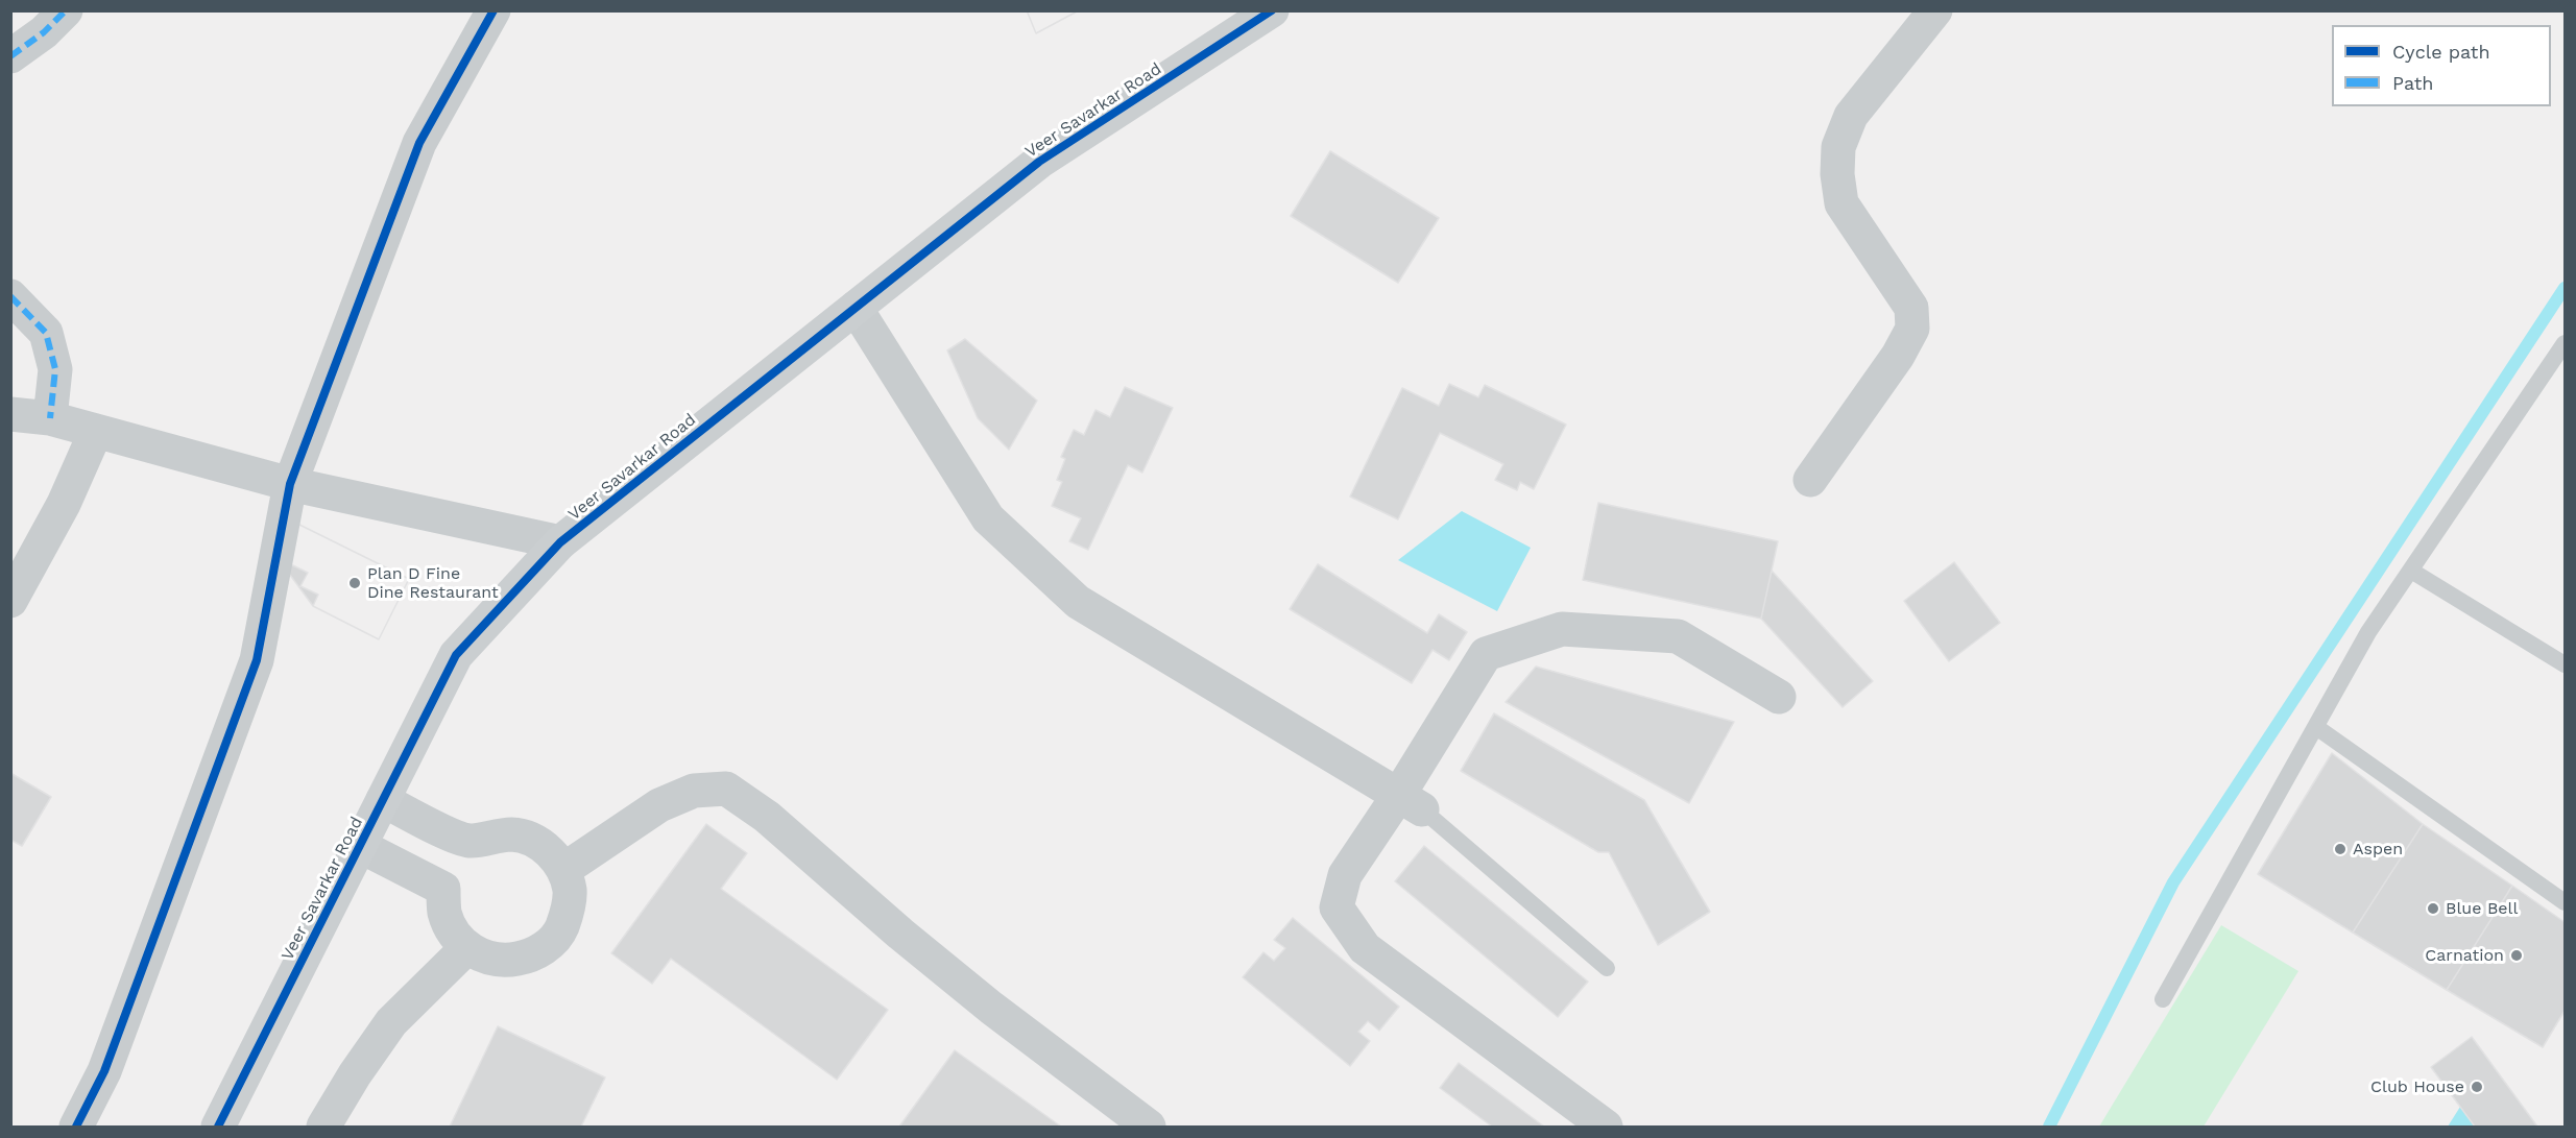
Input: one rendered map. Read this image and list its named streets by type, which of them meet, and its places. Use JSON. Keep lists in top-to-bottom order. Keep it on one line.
{"streets":{"street":["Veer Savarkar Road"]},"places":["Plan D Fine Dine Restaurant","Aspen","Blue Bell","Carnation","Club House"],"legend":["Cycle path","Path"]}
